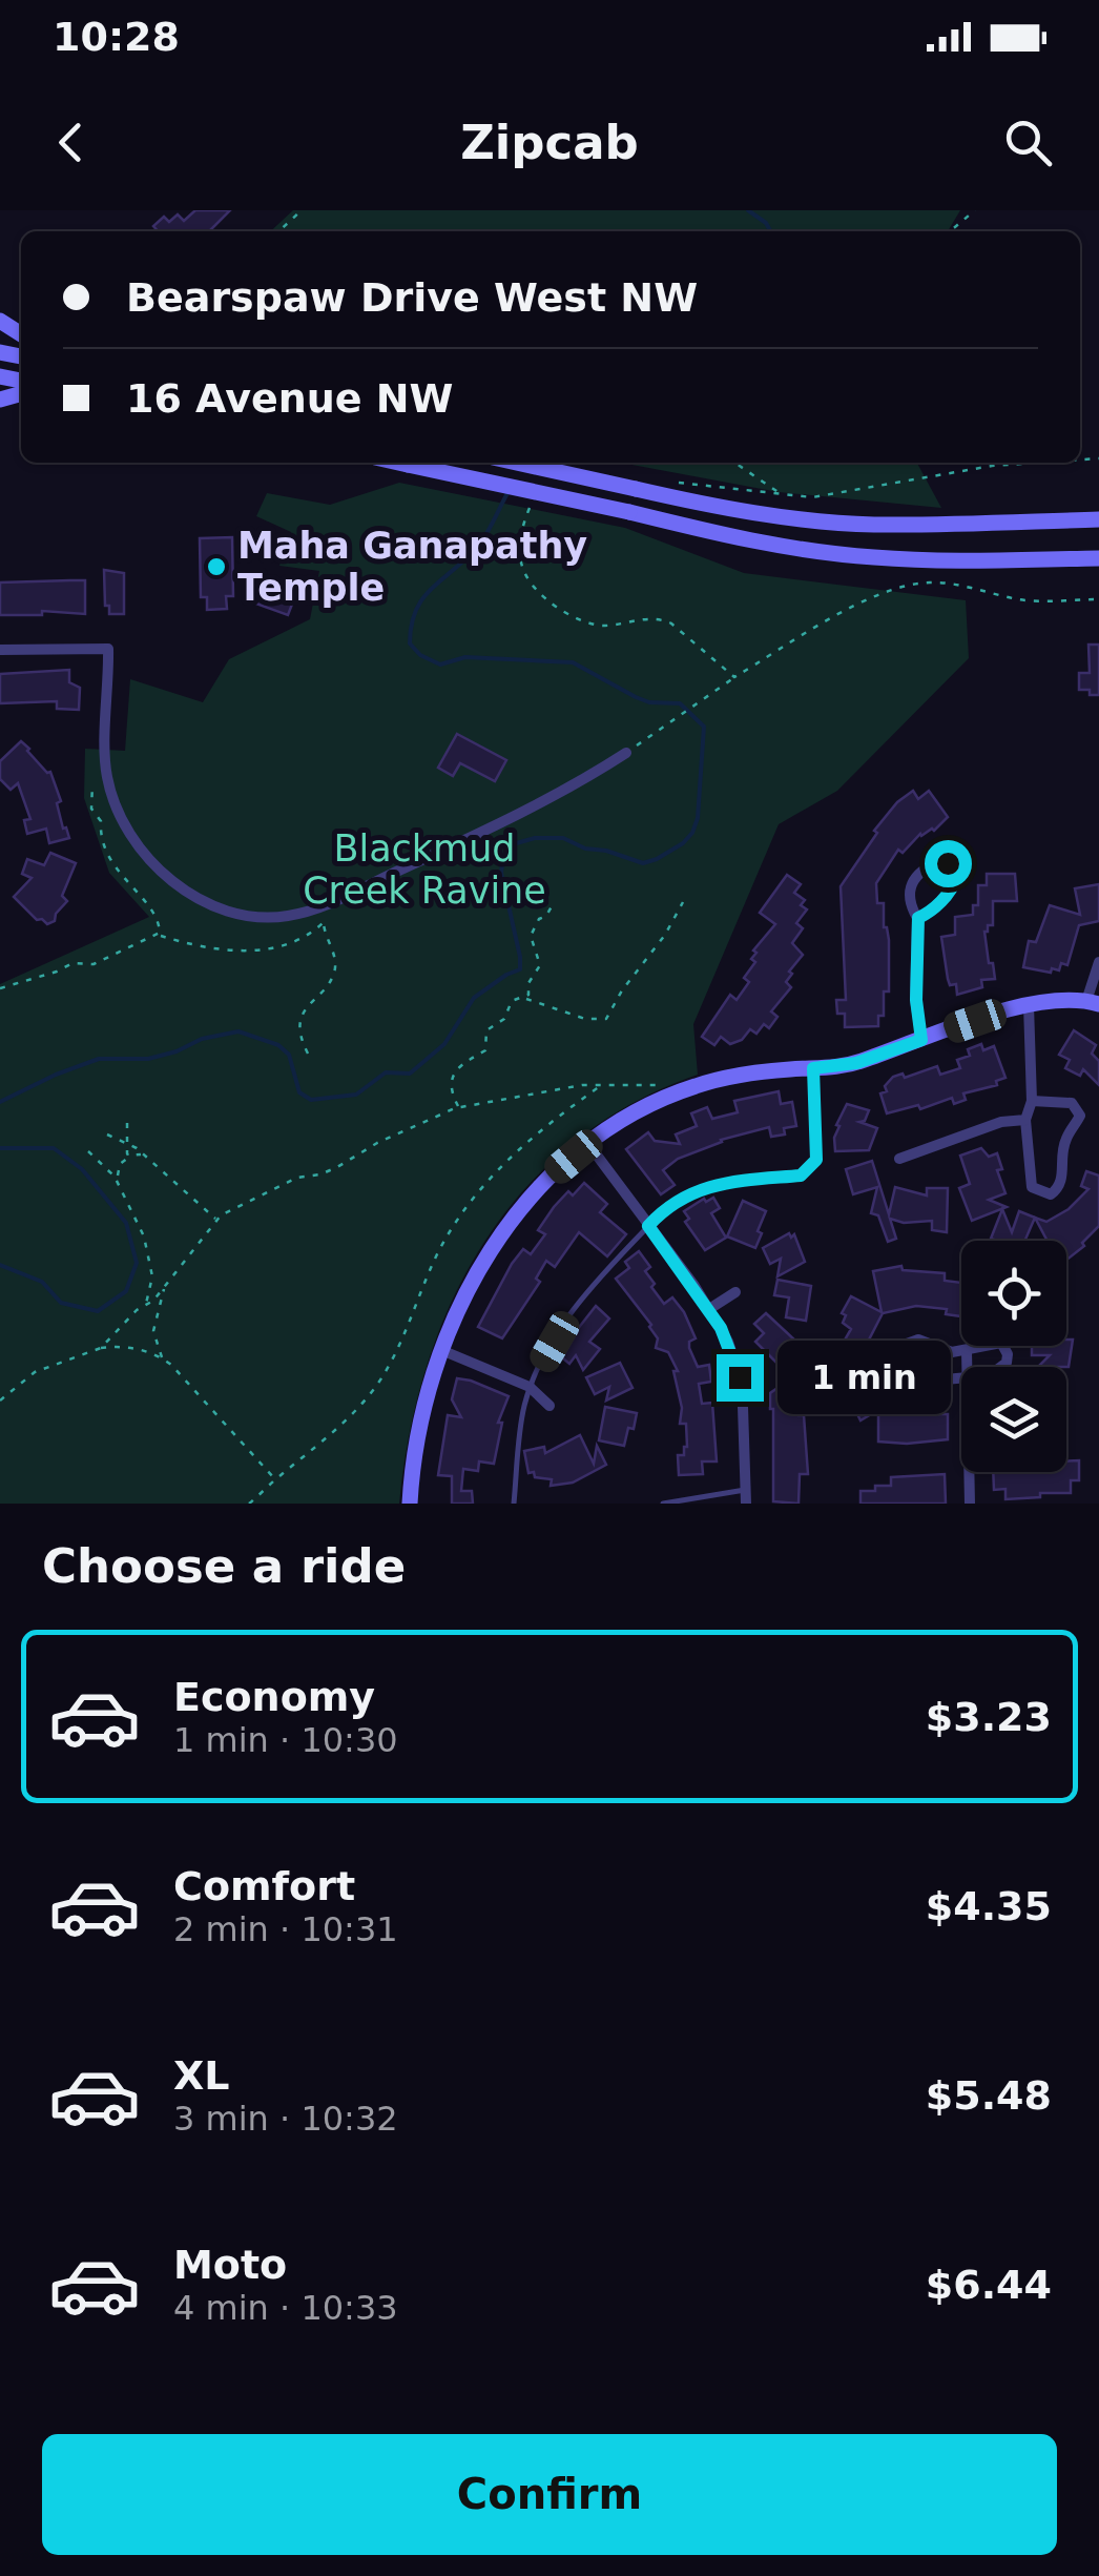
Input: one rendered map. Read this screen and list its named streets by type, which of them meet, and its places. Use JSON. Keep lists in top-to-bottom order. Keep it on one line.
{"parks":["Blackmud Creek Ravine"],"places":["Maha Ganapathy Temple"],"page":{"status":"10:28","header":"Zipcab","banner":["Bearspaw Drive West NW","16 Avenue NW"],"bubble":"1 min","heading":"Choose a ride","list":[{"name":"Economy","note":"1 min · 10:30","value":"$3.23"},{"name":"Comfort","note":"2 min · 10:31","value":"$4.35"},{"name":"XL","note":"3 min · 10:32","value":"$5.48"},{"name":"Moto","note":"4 min · 10:33","value":"$6.44"}],"buttons":"Confirm"}}
